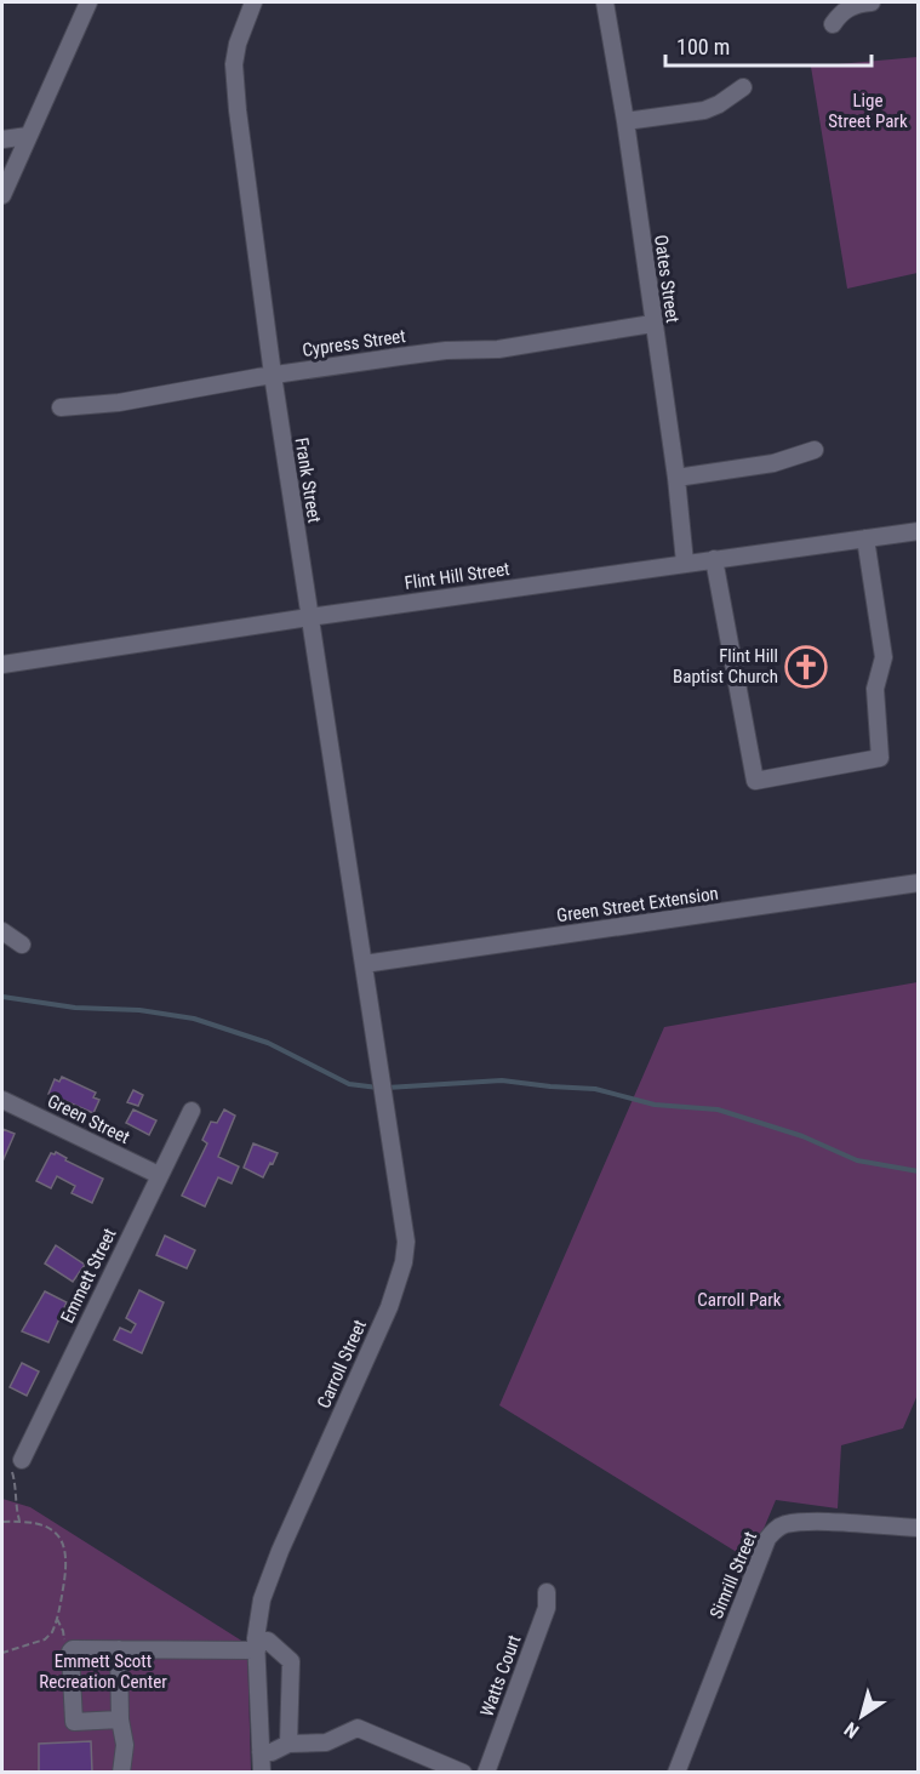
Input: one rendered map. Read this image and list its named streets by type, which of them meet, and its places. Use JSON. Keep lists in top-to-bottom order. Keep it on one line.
{"streets":{"street":["Oates Street","Cypress Street","Frank Street","Flint Hill Street","Green Street Extension","Green Street","Emmett Street","Carroll Street","Simrill Street","Watts Court"]},"crossings":[["Oates Street","Cypress Street"],["Oates Street","Flint Hill Street"],["Cypress Street","Frank Street"],["Frank Street","Flint Hill Street"],["Frank Street","Green Street Extension"],["Frank Street","Carroll Street"],["Green Street Extension","Carroll Street"],["Green Street","Emmett Street"]],"parks":["Lige Street Park","Carroll Park","Emmett Scott Recreation Center"],"places":{"church":["Flint Hill Baptist Church"]},"scale_bar":"100 m","north":"bottom left"}
